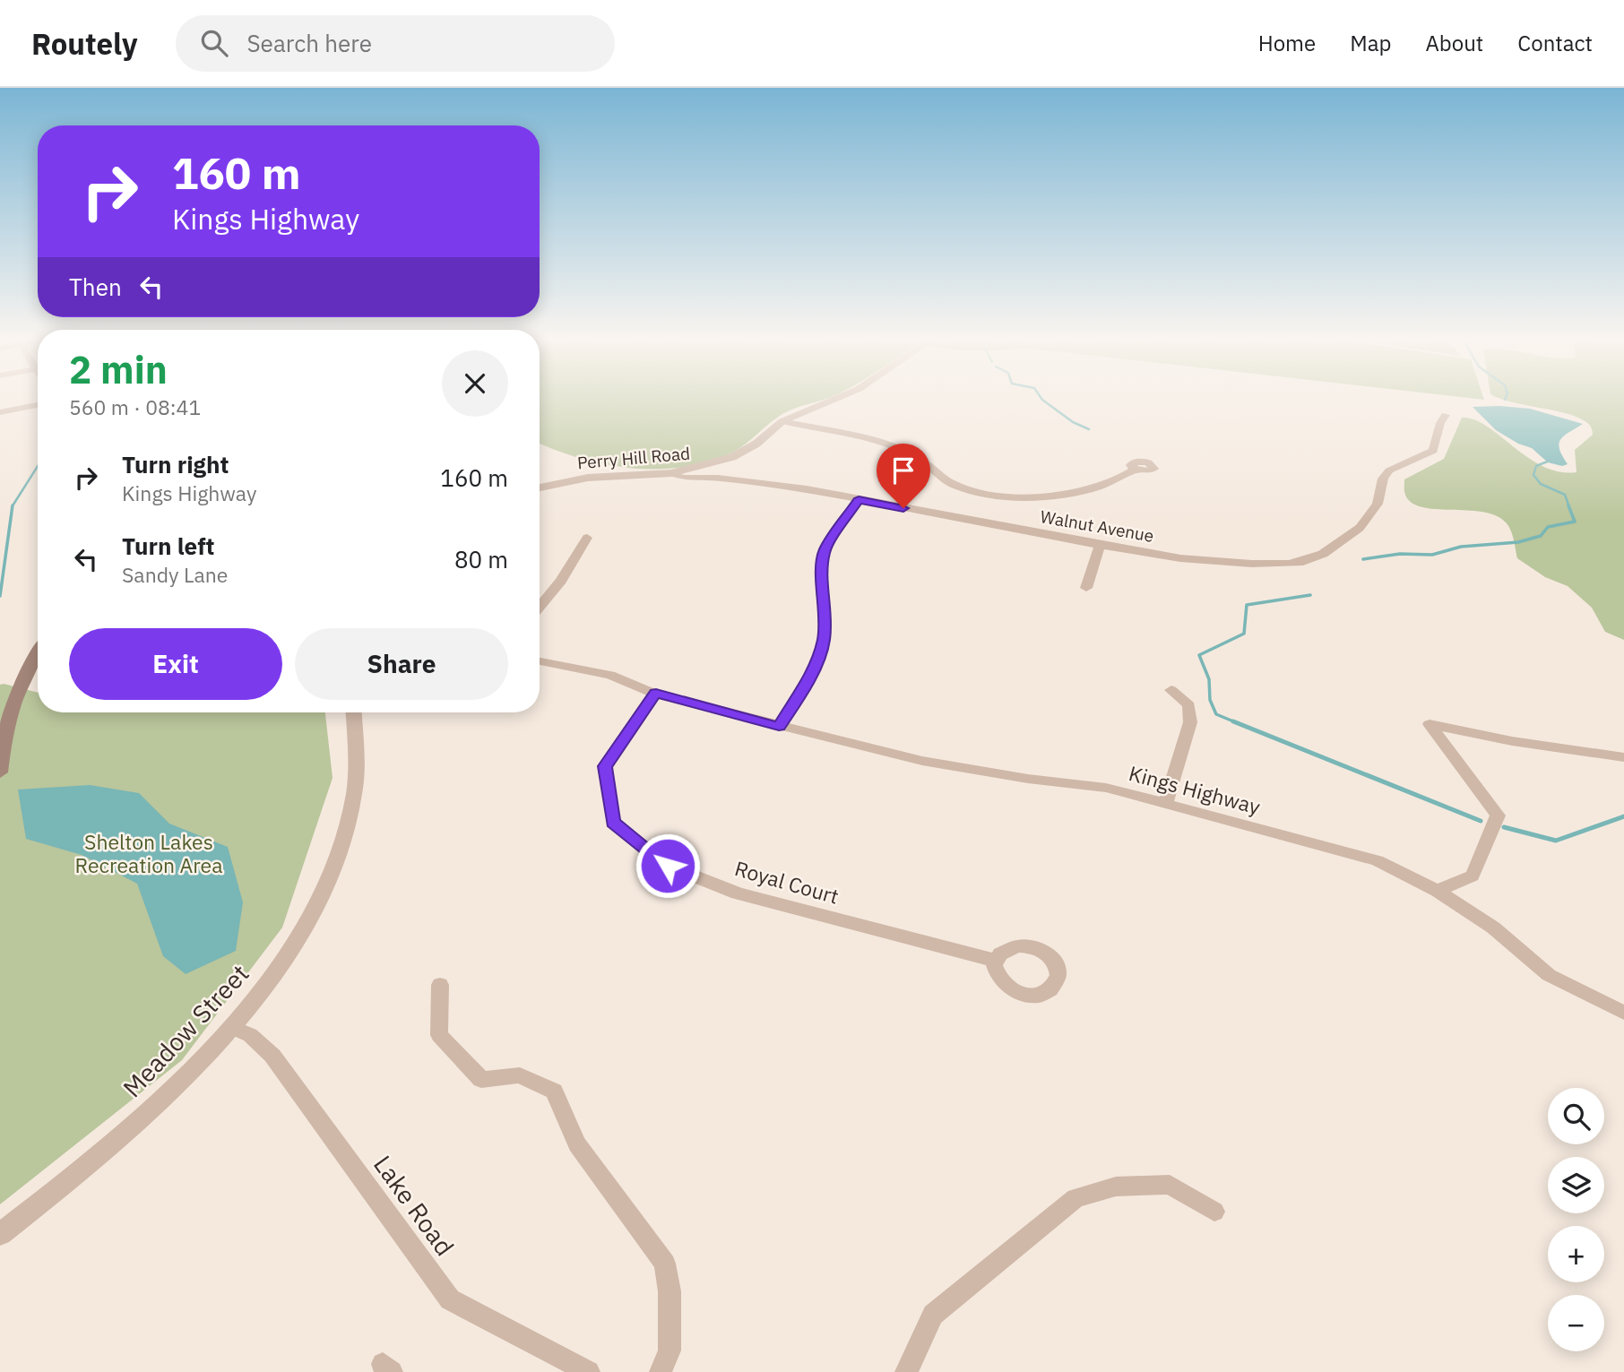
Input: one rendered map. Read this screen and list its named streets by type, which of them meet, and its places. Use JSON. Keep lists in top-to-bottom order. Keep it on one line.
{"streets":{"street":["Perry Hill Road","Walnut Avenue","Kings Highway","Royal Court","Meadow Street","Lake Road"]},"crossings":[["Perry Hill Road","Walnut Avenue"],["Kings Highway","Royal Court"],["Meadow Street","Lake Road"]],"parks":["Shelton Lakes Recreation Area"],"page":{"header":"Routely","search":"Search here","nav":["Home","Map","About","Contact"],"turn":["160 m","Kings Highway"],"then":"Then","heading":["2 min","560 m · 08:41"],"list":[{"name":"Turn right","note":"Kings Highway","value":"160 m"},{"name":"Turn left","note":"Sandy Lane","value":"80 m"}],"buttons":["Exit","Share"],"map_buttons":["+","−"]}}
